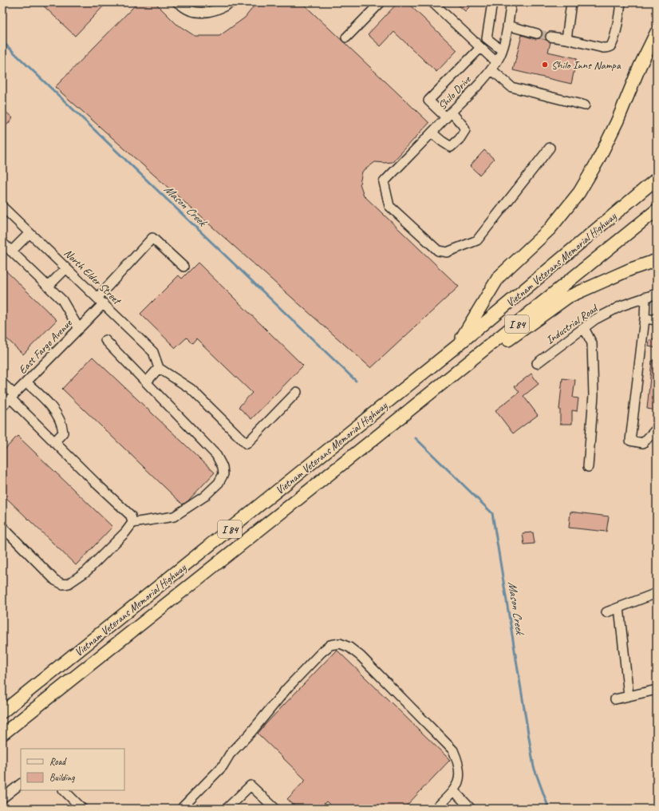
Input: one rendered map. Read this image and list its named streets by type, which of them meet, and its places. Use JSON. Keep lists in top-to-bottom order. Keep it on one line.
{"streets":{"highway":["Vietnam Veterans Memorial Highway","I 84"],"street":["Shilo Drive","North Elder Street","Industrial Road","East Fargo Avenue"]},"crossings":[["North Elder Street","East Fargo Avenue"]],"water":["Mason Creek"],"places":["Shilo Inns Nampa"],"legend":["Road","Building"]}
